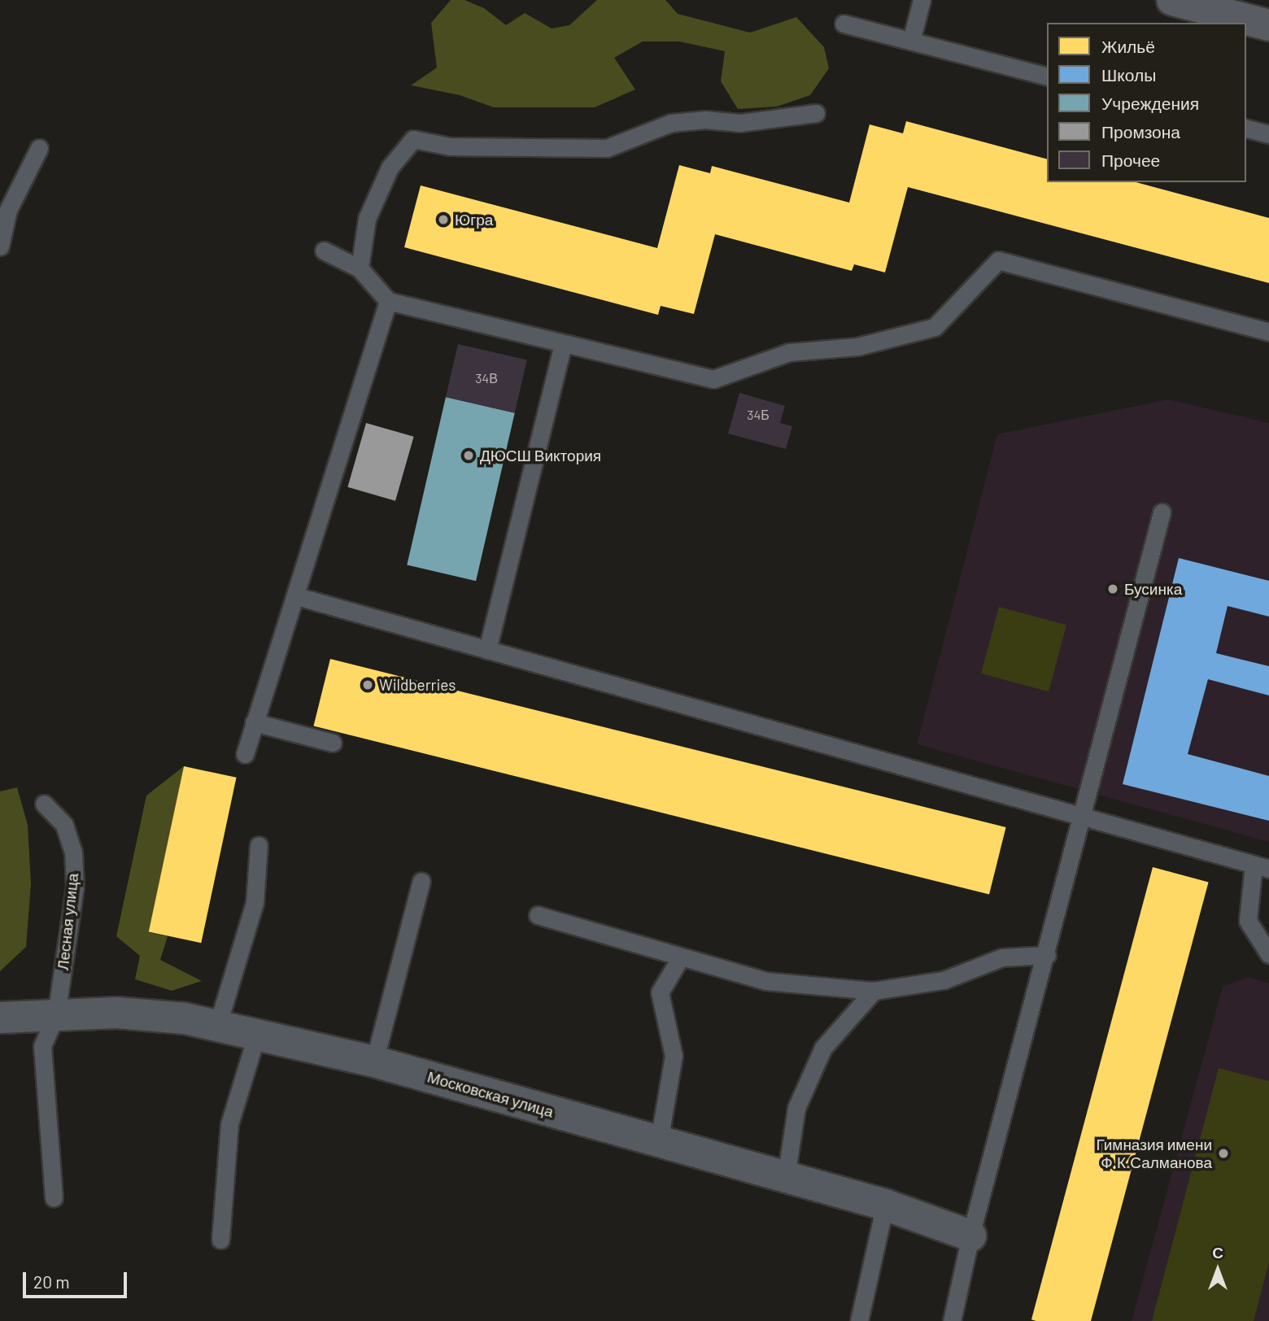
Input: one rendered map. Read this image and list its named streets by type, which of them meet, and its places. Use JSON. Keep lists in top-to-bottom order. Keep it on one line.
{"streets":{"street":["Московская улица"],"lane":["Лесная улица"]},"crossings":[["Лесная улица","Московская улица"]],"places":["Югра","ДЮСШ Виктория","Бусинка","Wildberries","Гимназия имени Ф.К.Салманова"],"house_numbers":["34В","34Б"],"legend":["Жильё","Школы","Учреждения","Промзона","Прочее"],"scale_bar":"20 m","north":"top"}
